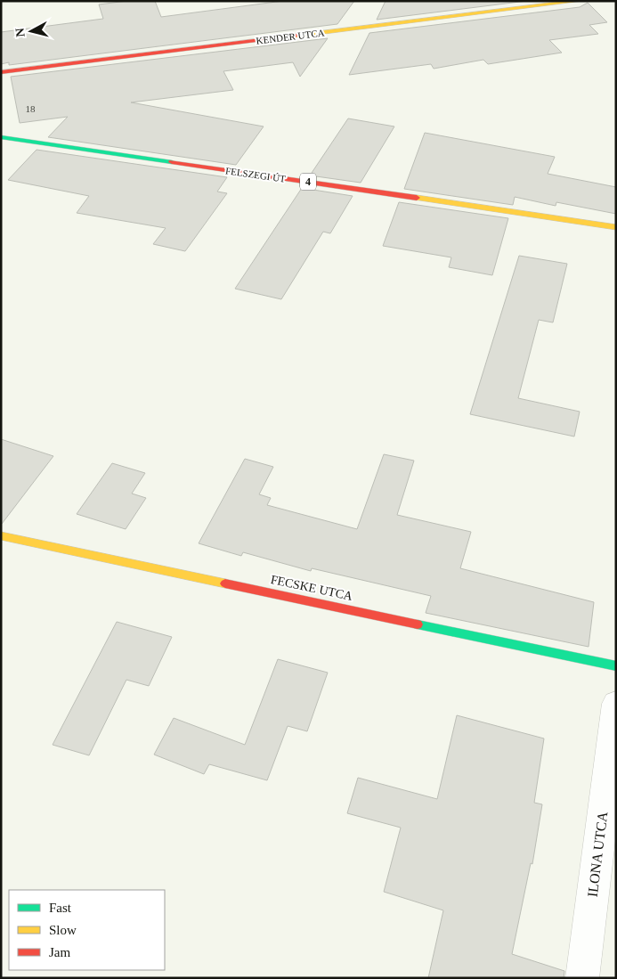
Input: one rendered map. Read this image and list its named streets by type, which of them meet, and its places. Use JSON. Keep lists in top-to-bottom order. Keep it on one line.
{"streets":{"street":["KENDER UTCA","FELSZEGI ÚT","4","FECSKE UTCA","ILONA UTCA"]},"house_numbers":["18"],"legend":["Fast","Slow","Jam"],"north":"left"}
